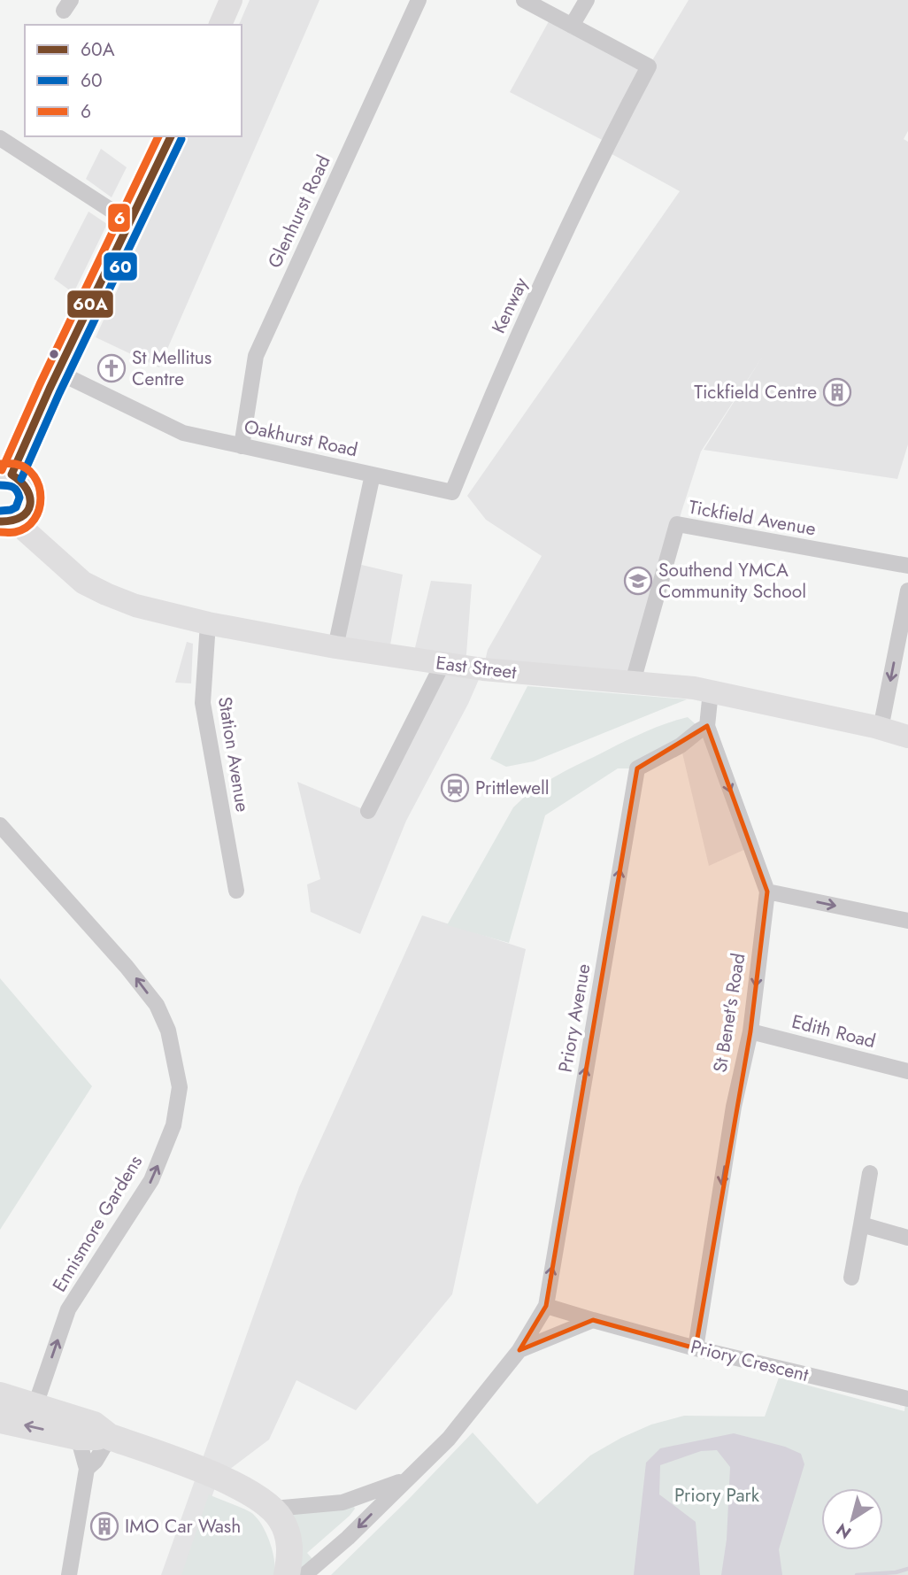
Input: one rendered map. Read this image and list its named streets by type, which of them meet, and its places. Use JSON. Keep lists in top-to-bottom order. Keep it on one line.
{"streets":{"main road":["East Street"],"street":["Glenhurst Road","Kenway","Oakhurst Road","Tickfield Avenue","Station Avenue","St Benet's Road","Priory Avenue","Edith Road","Ennismore Gardens","Priory Crescent"]},"crossings":[["Glenhurst Road","Oakhurst Road"],["Kenway","Oakhurst Road"],["Oakhurst Road","East Street"],["Tickfield Avenue","East Street"],["East Street","Station Avenue"],["East Street","St Benet's Road"],["St Benet's Road","Priory Avenue"],["St Benet's Road","Edith Road"],["St Benet's Road","Priory Crescent"],["Priory Avenue","Priory Crescent"]],"one_way":["St Benet's Road","Priory Avenue","Ennismore Gardens"],"parks":["Priory Park"],"places":{"church":["St Mellitus Centre"],"building":["Tickfield Centre","IMO Car Wash"],"school or university":["Southend YMCA Community School"],"station":["Prittlewell"]},"lines":["transit line 60A","transit line 6","transit line 60"],"legend":["60A","60","6"],"north":"bottom left"}
